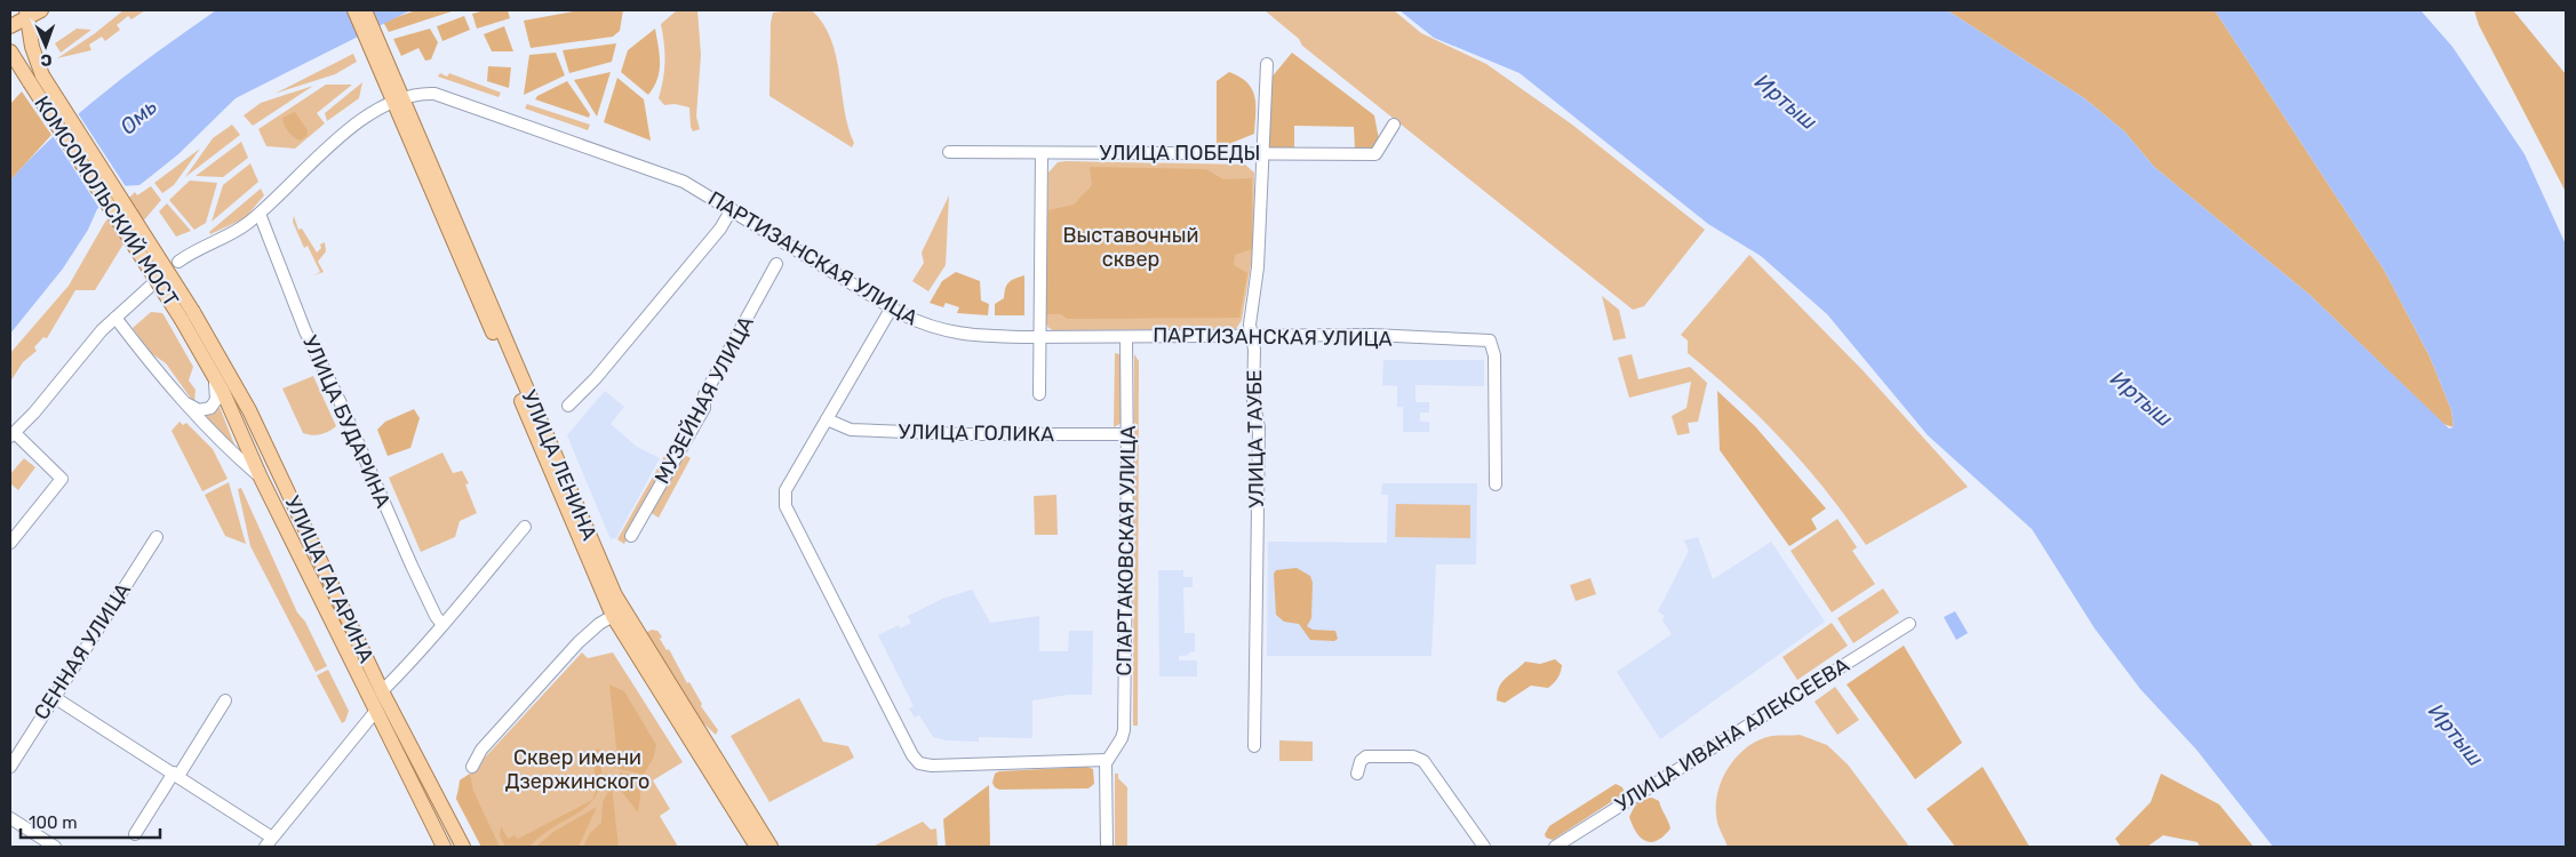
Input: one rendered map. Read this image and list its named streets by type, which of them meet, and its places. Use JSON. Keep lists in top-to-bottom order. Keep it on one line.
{"streets":{"main road":["КОМСОМОЛЬСКИЙ МОСТ","УЛИЦА ЛЕНИНА","УЛИЦА ГАГАРИНА"],"street":["УЛИЦА ПОБЕДЫ","ПАРТИЗАНСКАЯ УЛИЦА","МУЗЕЙНАЯ УЛИЦА","УЛИЦА БУДАРИНА","УЛИЦА ГОЛИКА","УЛИЦА ТАУБЕ","СПАРТАКОВСКАЯ УЛИЦА","СЕННАЯ УЛИЦА","УЛИЦА ИВАНА АЛЕКСЕЕВА"]},"crossings":[["УЛИЦА ПОБЕДЫ","УЛИЦА ТАУБЕ"],["КОМСОМОЛЬСКИЙ МОСТ","УЛИЦА ГАГАРИНА"],["ПАРТИЗАНСКАЯ УЛИЦА","УЛИЦА ТАУБЕ"],["ПАРТИЗАНСКАЯ УЛИЦА","УЛИЦА ЛЕНИНА"],["ПАРТИЗАНСКАЯ УЛИЦА","СПАРТАКОВСКАЯ УЛИЦА"],["УЛИЦА ГОЛИКА","СПАРТАКОВСКАЯ УЛИЦА"]],"water":["Иртыш","Омь"],"parks":["Выставочный сквер","Сквер имени Дзержинского"],"scale_bar":"100 m","north":"bottom"}
